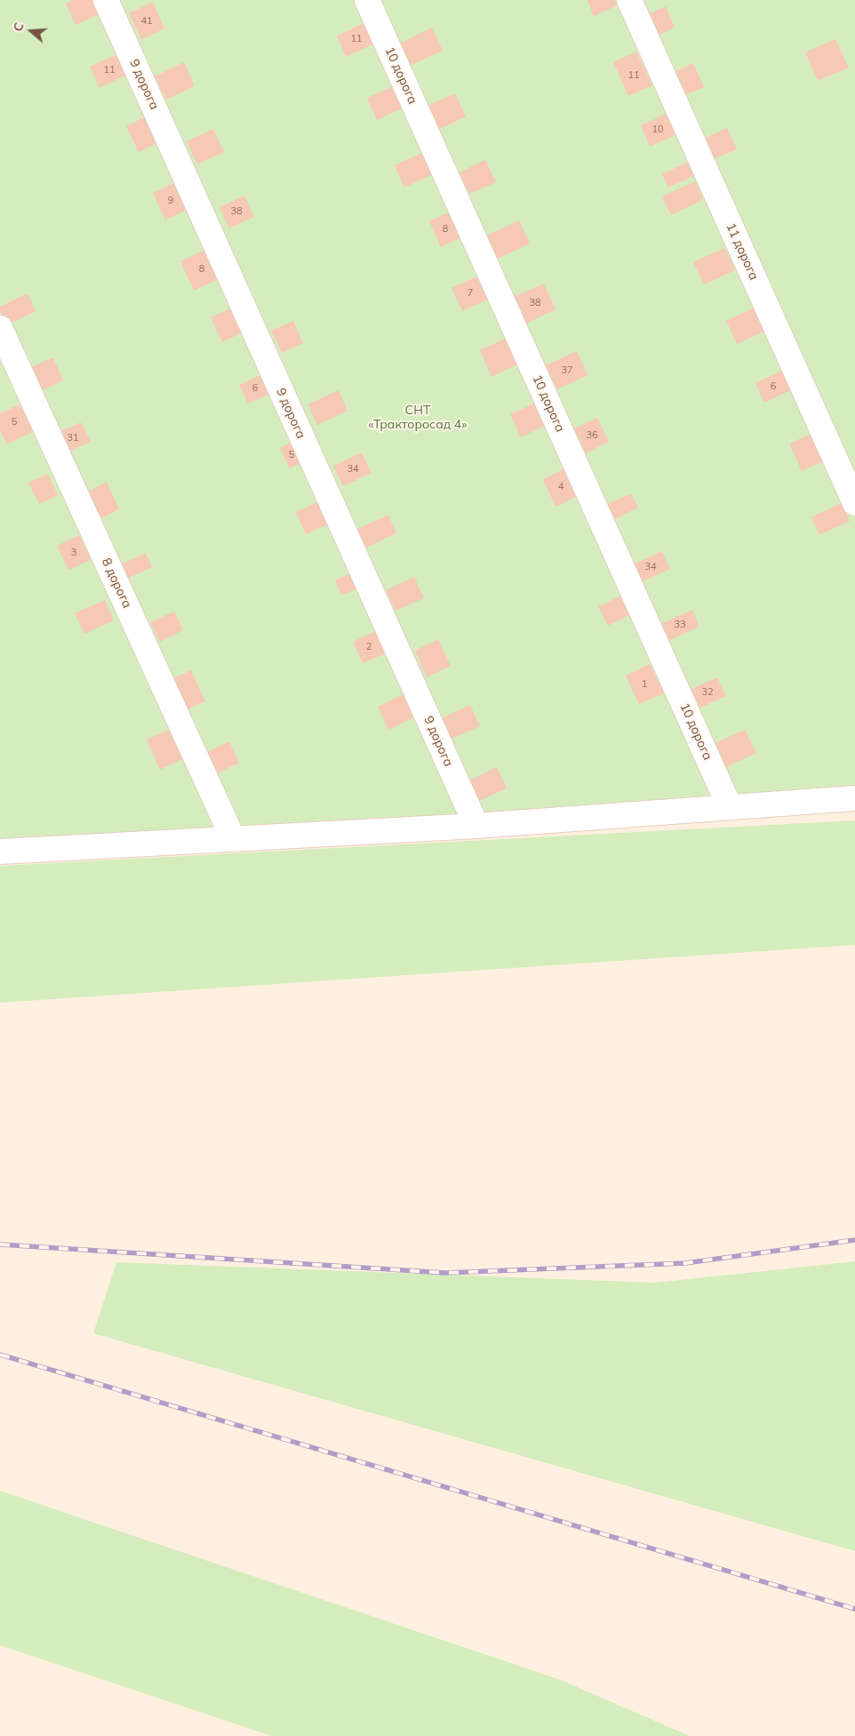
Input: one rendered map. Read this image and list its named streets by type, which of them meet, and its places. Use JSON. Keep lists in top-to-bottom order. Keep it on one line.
{"streets":{"street":["10 дорога","9 дорога","11 дорога","8 дорога"]},"parks":["СНТ «Тракторосад 4»"],"house_numbers":["41","11","11","11","10","9","38","8","8","7","38","37","6","6","5","36","31","5","34","4","3","34","33","2","1","32"],"north":"left"}
